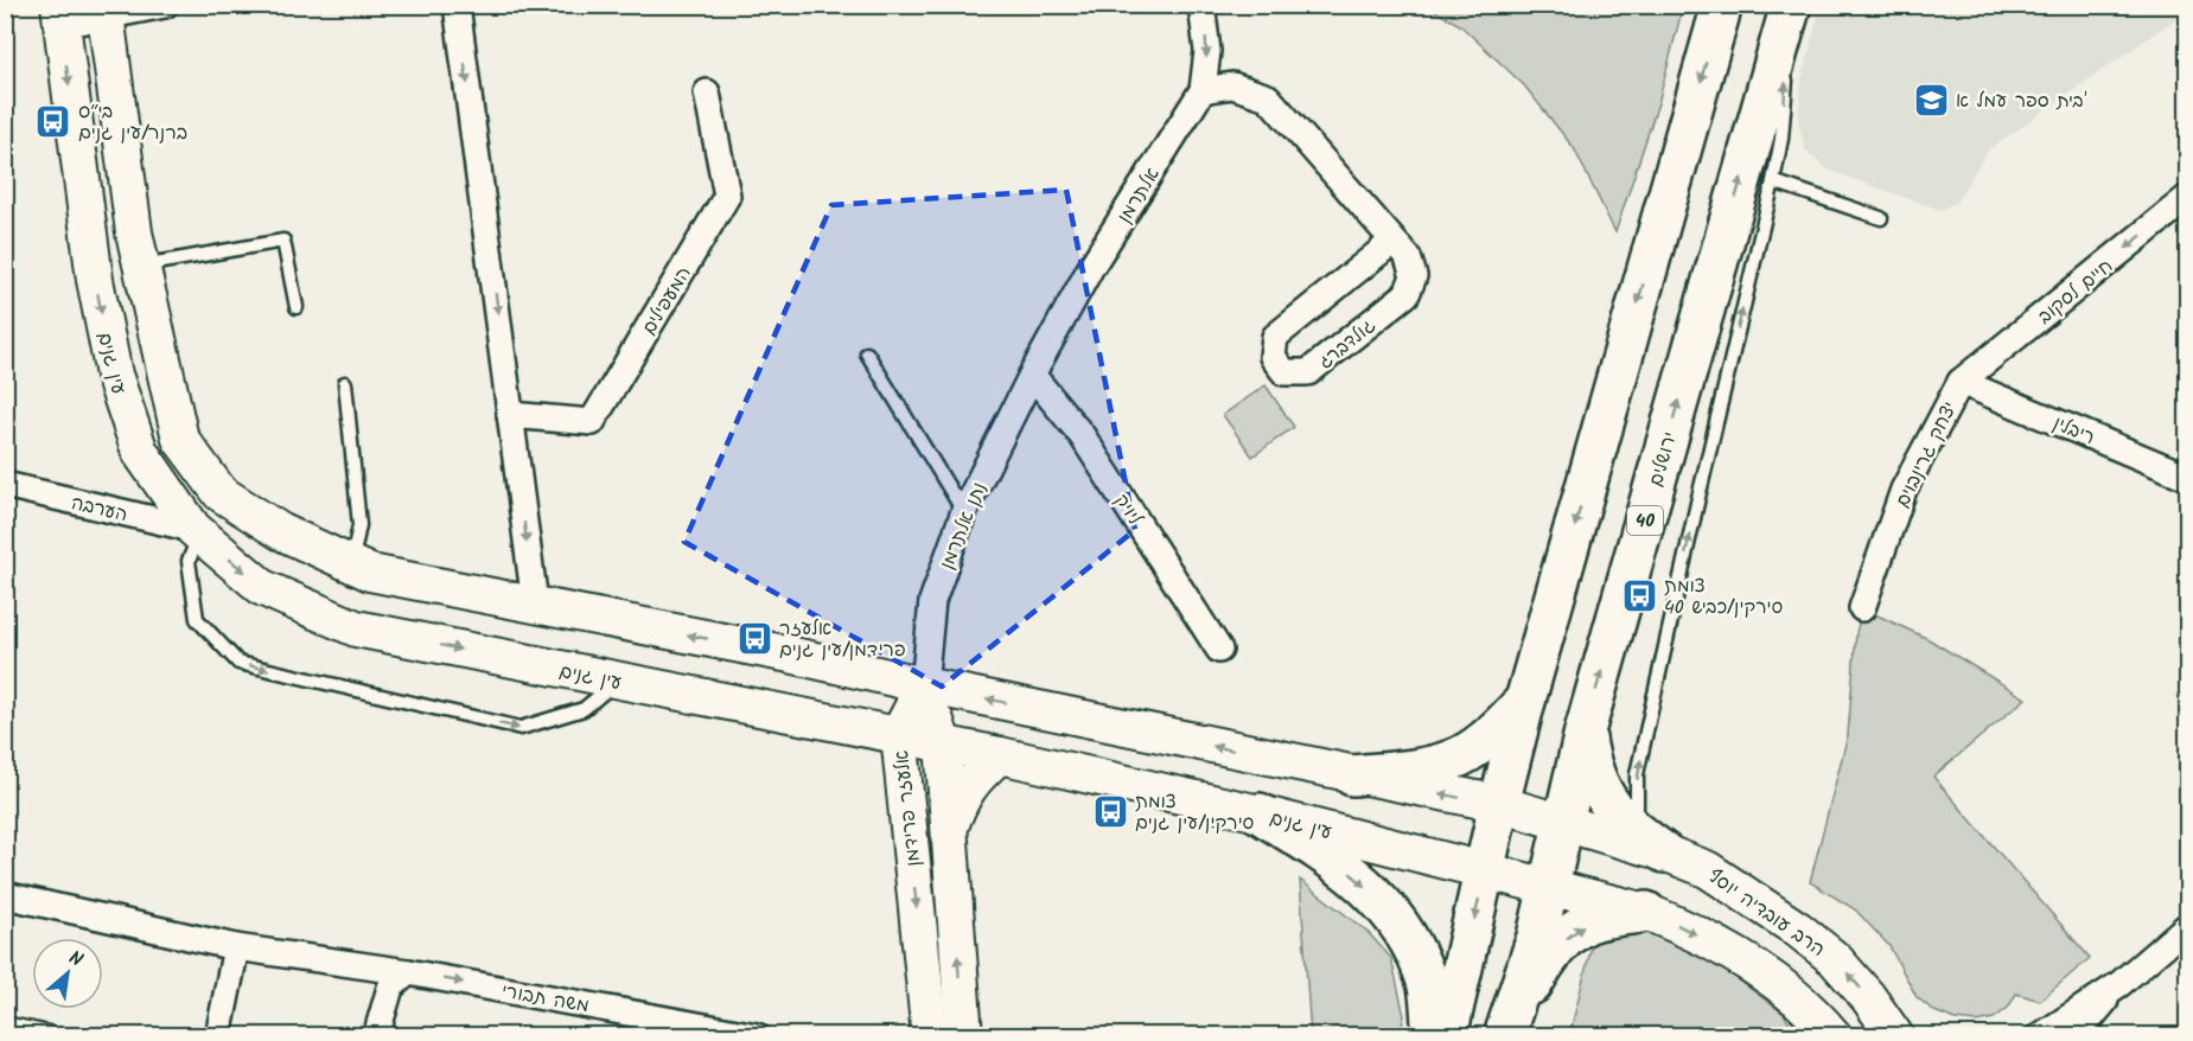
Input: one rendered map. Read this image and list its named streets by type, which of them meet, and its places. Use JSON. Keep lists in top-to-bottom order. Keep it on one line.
{"streets":{"highway":["ירושלים","40"],"main road":["עין גנים","אלעזר פרידמן","הרב עובדיה יוסף"],"street":["אלתרמן","חיים לסקוב","המעפילים","גולדברג","ריבלין","יצחק גרינבוים","הערבה","ליויק","נתן אלתרמן","משה תבורי"]},"crossings":[["אלתרמן","גולדברג"],["אלתרמן","ליויק"],["אלתרמן","נתן אלתרמן"],["חיים לסקוב","ריבלין"],["חיים לסקוב","יצחק גרינבוים"],["עין גנים","ירושלים"],["עין גנים","הערבה"],["עין גנים","אלעזר פרידמן"],["ריבלין","יצחק גרינבוים"],["ירושלים","הרב עובדיה יוסף"],["ליויק","נתן אלתרמן"],["נתן אלתרמן","אלעזר פרידמן"]],"one_way":["חיים לסקוב","משה תבורי"],"places":{"school or university":["בית ספר עמל א'"],"bus stop":["בי״ס ברנר/עין גנים","צומת סירקין/כביש 40","אלעזר פרידמן/עין גנים","צומת סירקין/עין גנים"]},"north":"top right"}
